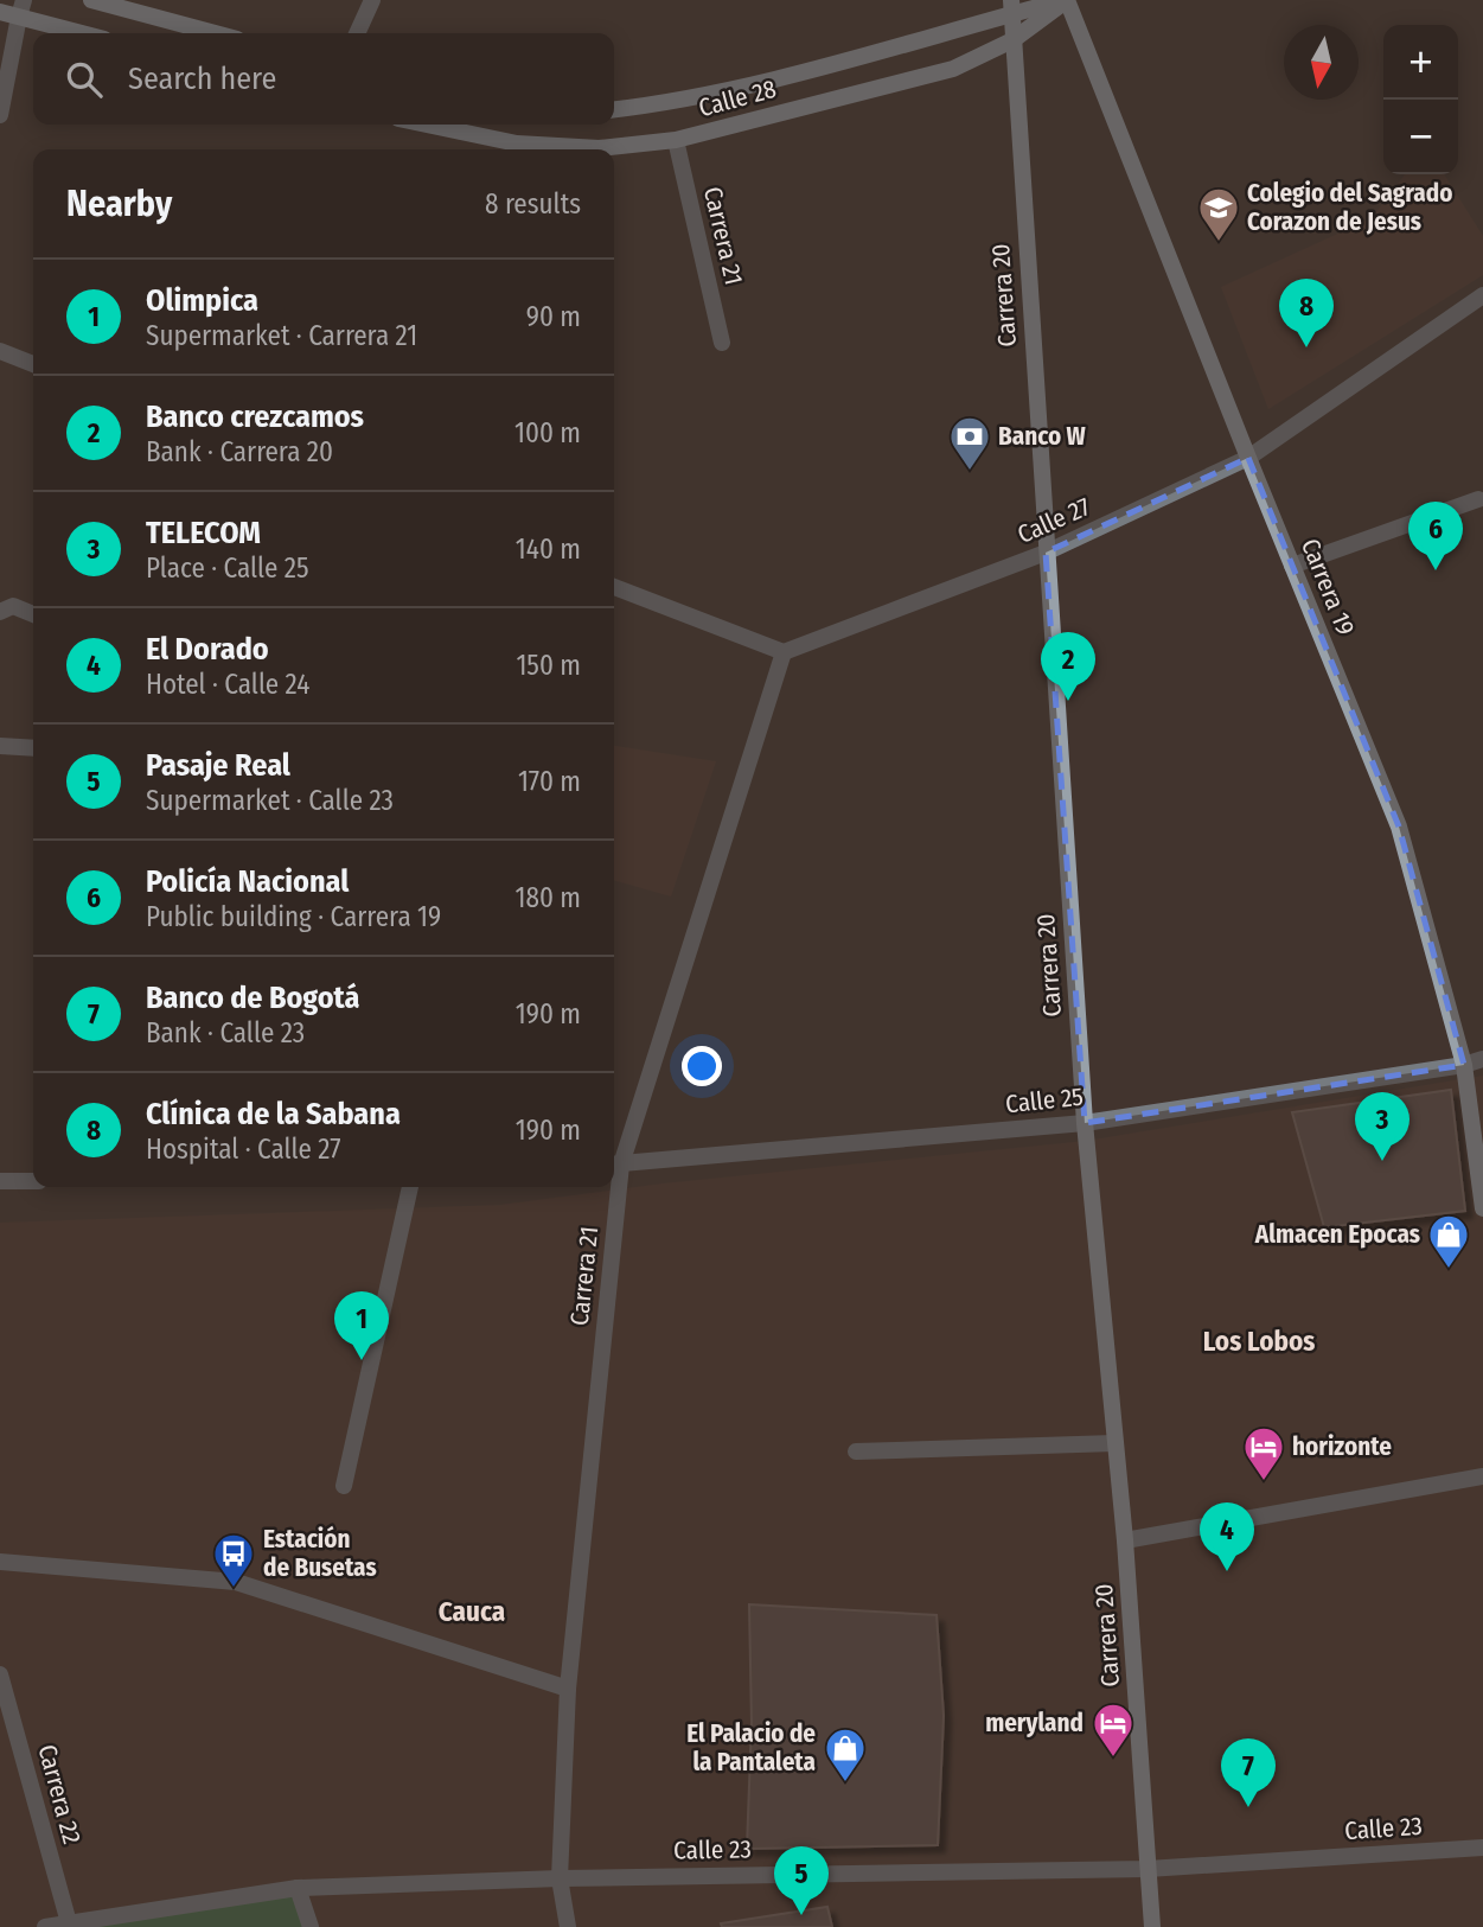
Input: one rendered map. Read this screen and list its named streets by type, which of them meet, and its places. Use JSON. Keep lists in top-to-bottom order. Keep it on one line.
{"streets":{"main road":["Calle 28","Carrera 20","Carrera 19"],"street":["Carrera 21","Calle 27","Calle 25","Carrera 22","Calle 23"]},"crossings":[["Calle 28","Carrera 21"],["Calle 28","Carrera 20"],["Calle 28","Carrera 19"],["Carrera 21","Calle 27"],["Carrera 21","Calle 25"],["Carrera 21","Calle 23"],["Carrera 20","Calle 27"],["Carrera 20","Calle 25"],["Carrera 20","Calle 23"],["Calle 27","Carrera 19"],["Carrera 19","Calle 25"],["Carrera 22","Calle 23"]],"districts":["Los Lobos","Cauca"],"places":{"school or university":["Colegio del Sagrado Corazon de Jesus"],"bank":["Banco W"],"shop":["Almacen Epocas","El Palacio de la Pantaleta"],"hotel":["horizonte","meryland"],"bus stop":["Estación de Busetas"]},"north":"bottom","page":{"map_buttons":["+","−"],"search":"Search here","heading":["Nearby","8 results"],"list":[{"mark":"1","name":"Olimpica","note":"Supermarket · Carrera 21","value":"90 m"},{"mark":"2","name":"Banco crezcamos","note":"Bank · Carrera 20","value":"100 m"},{"mark":"3","name":"TELECOM","note":"Place · Calle 25","value":"140 m"},{"mark":"4","name":"El Dorado","note":"Hotel · Calle 24","value":"150 m"},{"mark":"5","name":"Pasaje Real","note":"Supermarket · Calle 23","value":"170 m"},{"mark":"6","name":"Policía Nacional","note":"Public building · Carrera 19","value":"180 m"},{"mark":"7","name":"Banco de Bogotá","note":"Bank · Calle 23","value":"190 m"},{"mark":"8","name":"Clínica de la Sabana","note":"Hospital · Calle 27","value":"190 m"}],"pins":["8","6","2","3","1","4","7","5"]}}
